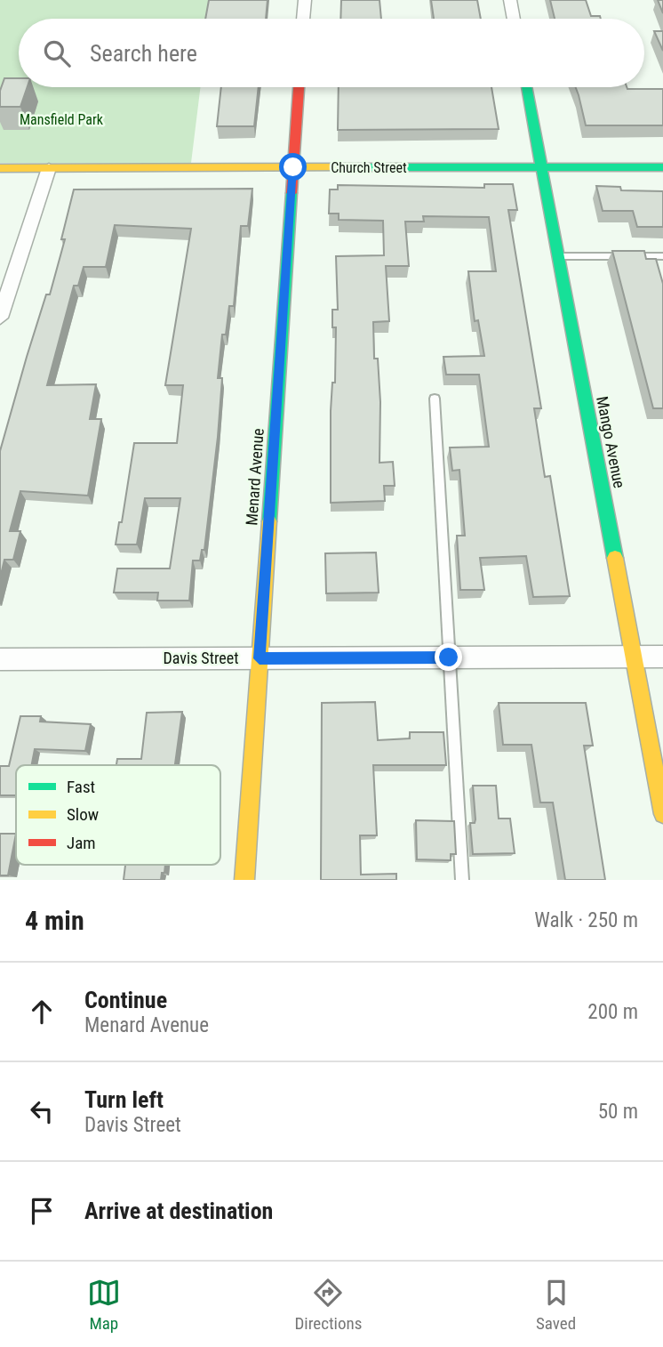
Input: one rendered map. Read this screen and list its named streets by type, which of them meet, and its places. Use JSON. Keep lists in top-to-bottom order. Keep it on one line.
{"streets":{"street":["Church Street","Mango Avenue","Menard Avenue","Davis Street"]},"crossings":[["Church Street","Mango Avenue"],["Church Street","Menard Avenue"],["Mango Avenue","Davis Street"],["Menard Avenue","Davis Street"]],"parks":["Mansfield Park"],"legend":["Fast","Slow","Jam"],"page":{"search":"Search here","heading":["4 min","Walk · 250 m"],"list":[["Continue","Menard Avenue","200 m"],["Turn left","Davis Street","50 m"],"Arrive at destination"],"nav":["Map","Directions","Saved"]}}
